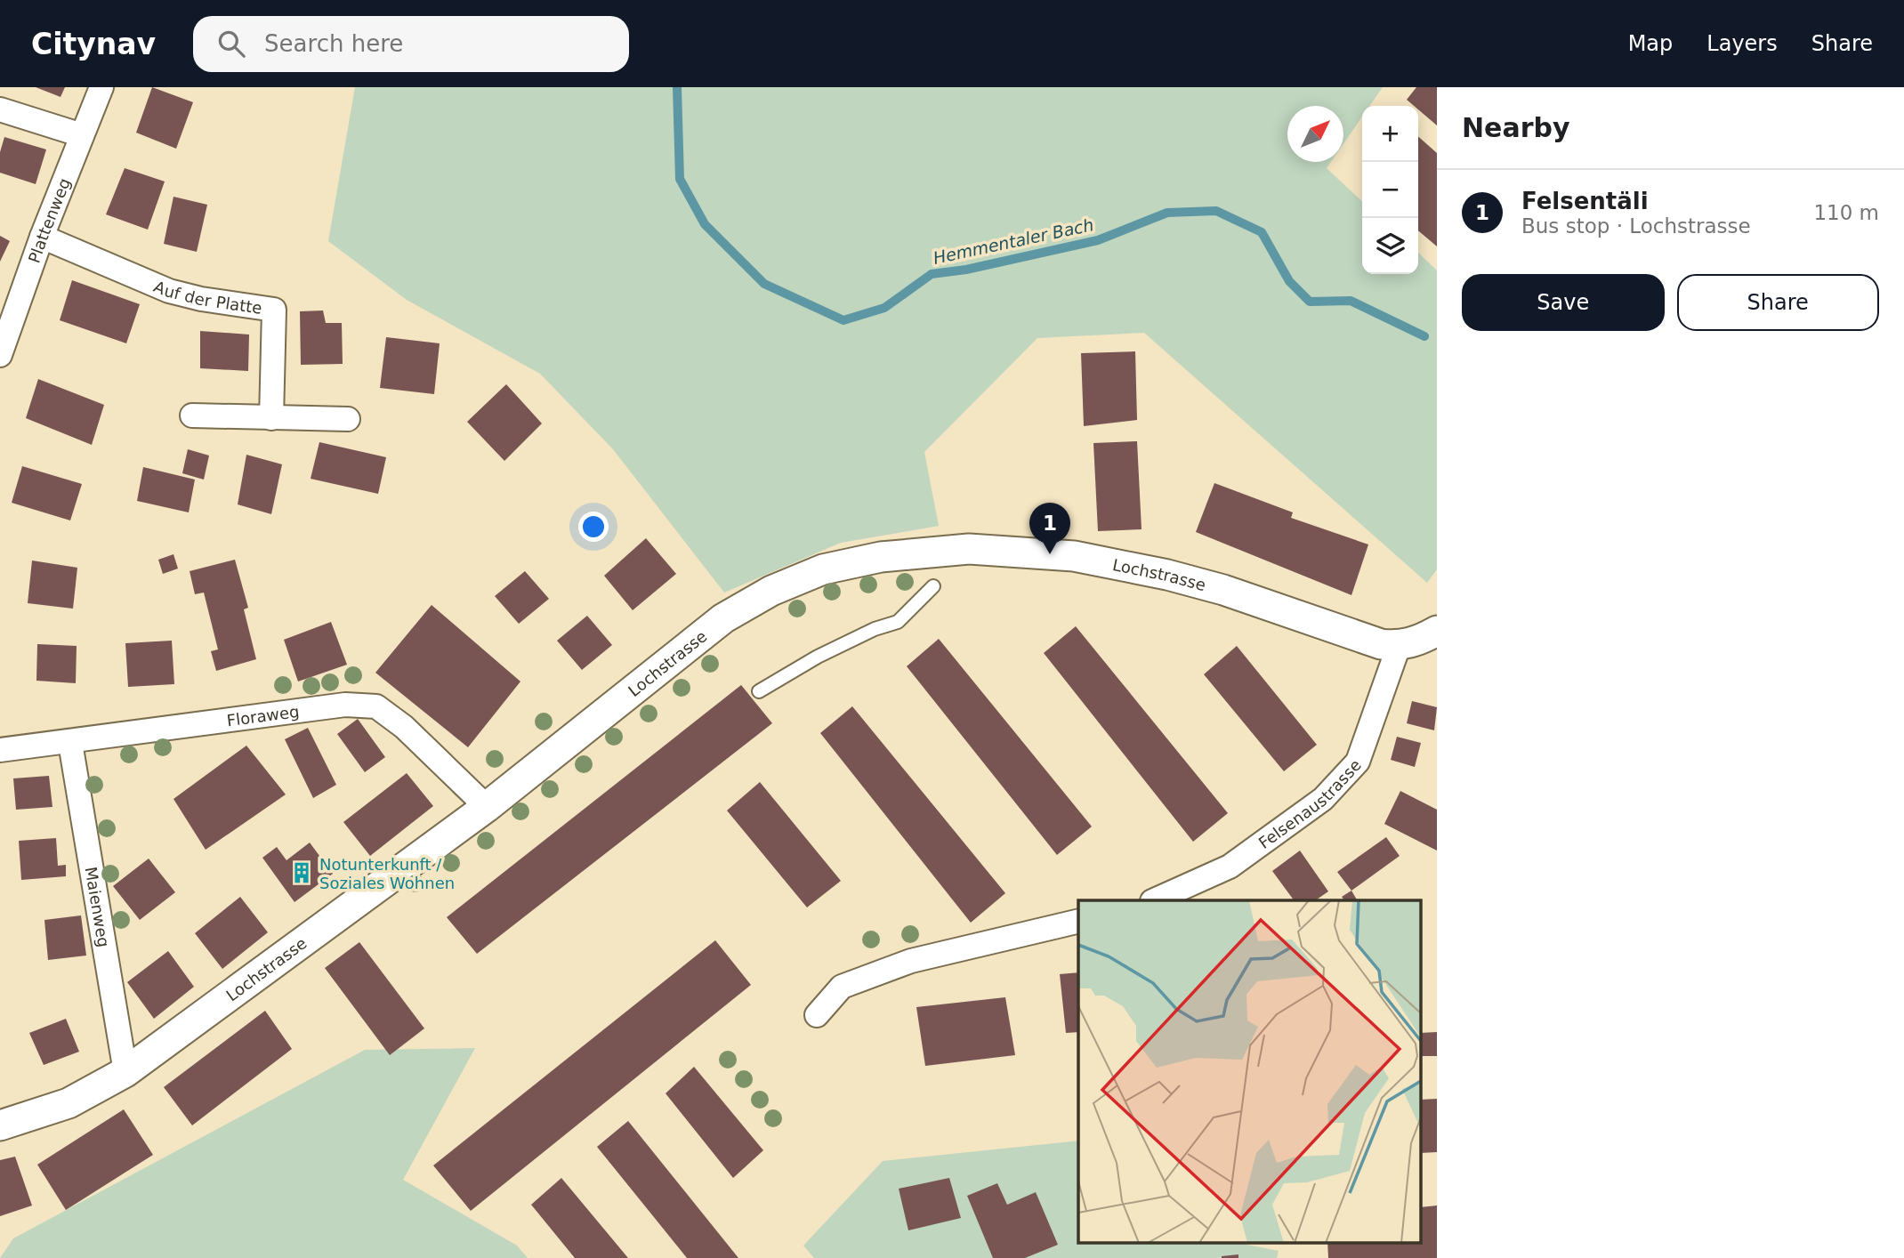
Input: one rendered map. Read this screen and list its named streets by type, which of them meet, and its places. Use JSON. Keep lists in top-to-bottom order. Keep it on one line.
{"streets":{"street":["Plattenweg","Auf der Platte","Lochstrasse","Floraweg","Felsenaustrasse","Maienweg"]},"crossings":[["Plattenweg","Auf der Platte"],["Lochstrasse","Floraweg"],["Lochstrasse","Felsenaustrasse"],["Lochstrasse","Maienweg"],["Floraweg","Maienweg"]],"water":["Hemmentaler Bach"],"places":{"building":["Notunterkunft / Soziales Wohnen"]},"north":"top right","page":{"header":"Citynav","search":"Search here","nav":["Map","Layers","Share"],"heading":"Nearby","map_buttons":["+","−"],"list":[{"mark":"1","name":"Felsentäli","note":"Bus stop · Lochstrasse","value":"110 m"}],"buttons":["Save","Share"],"pins":"1"}}
